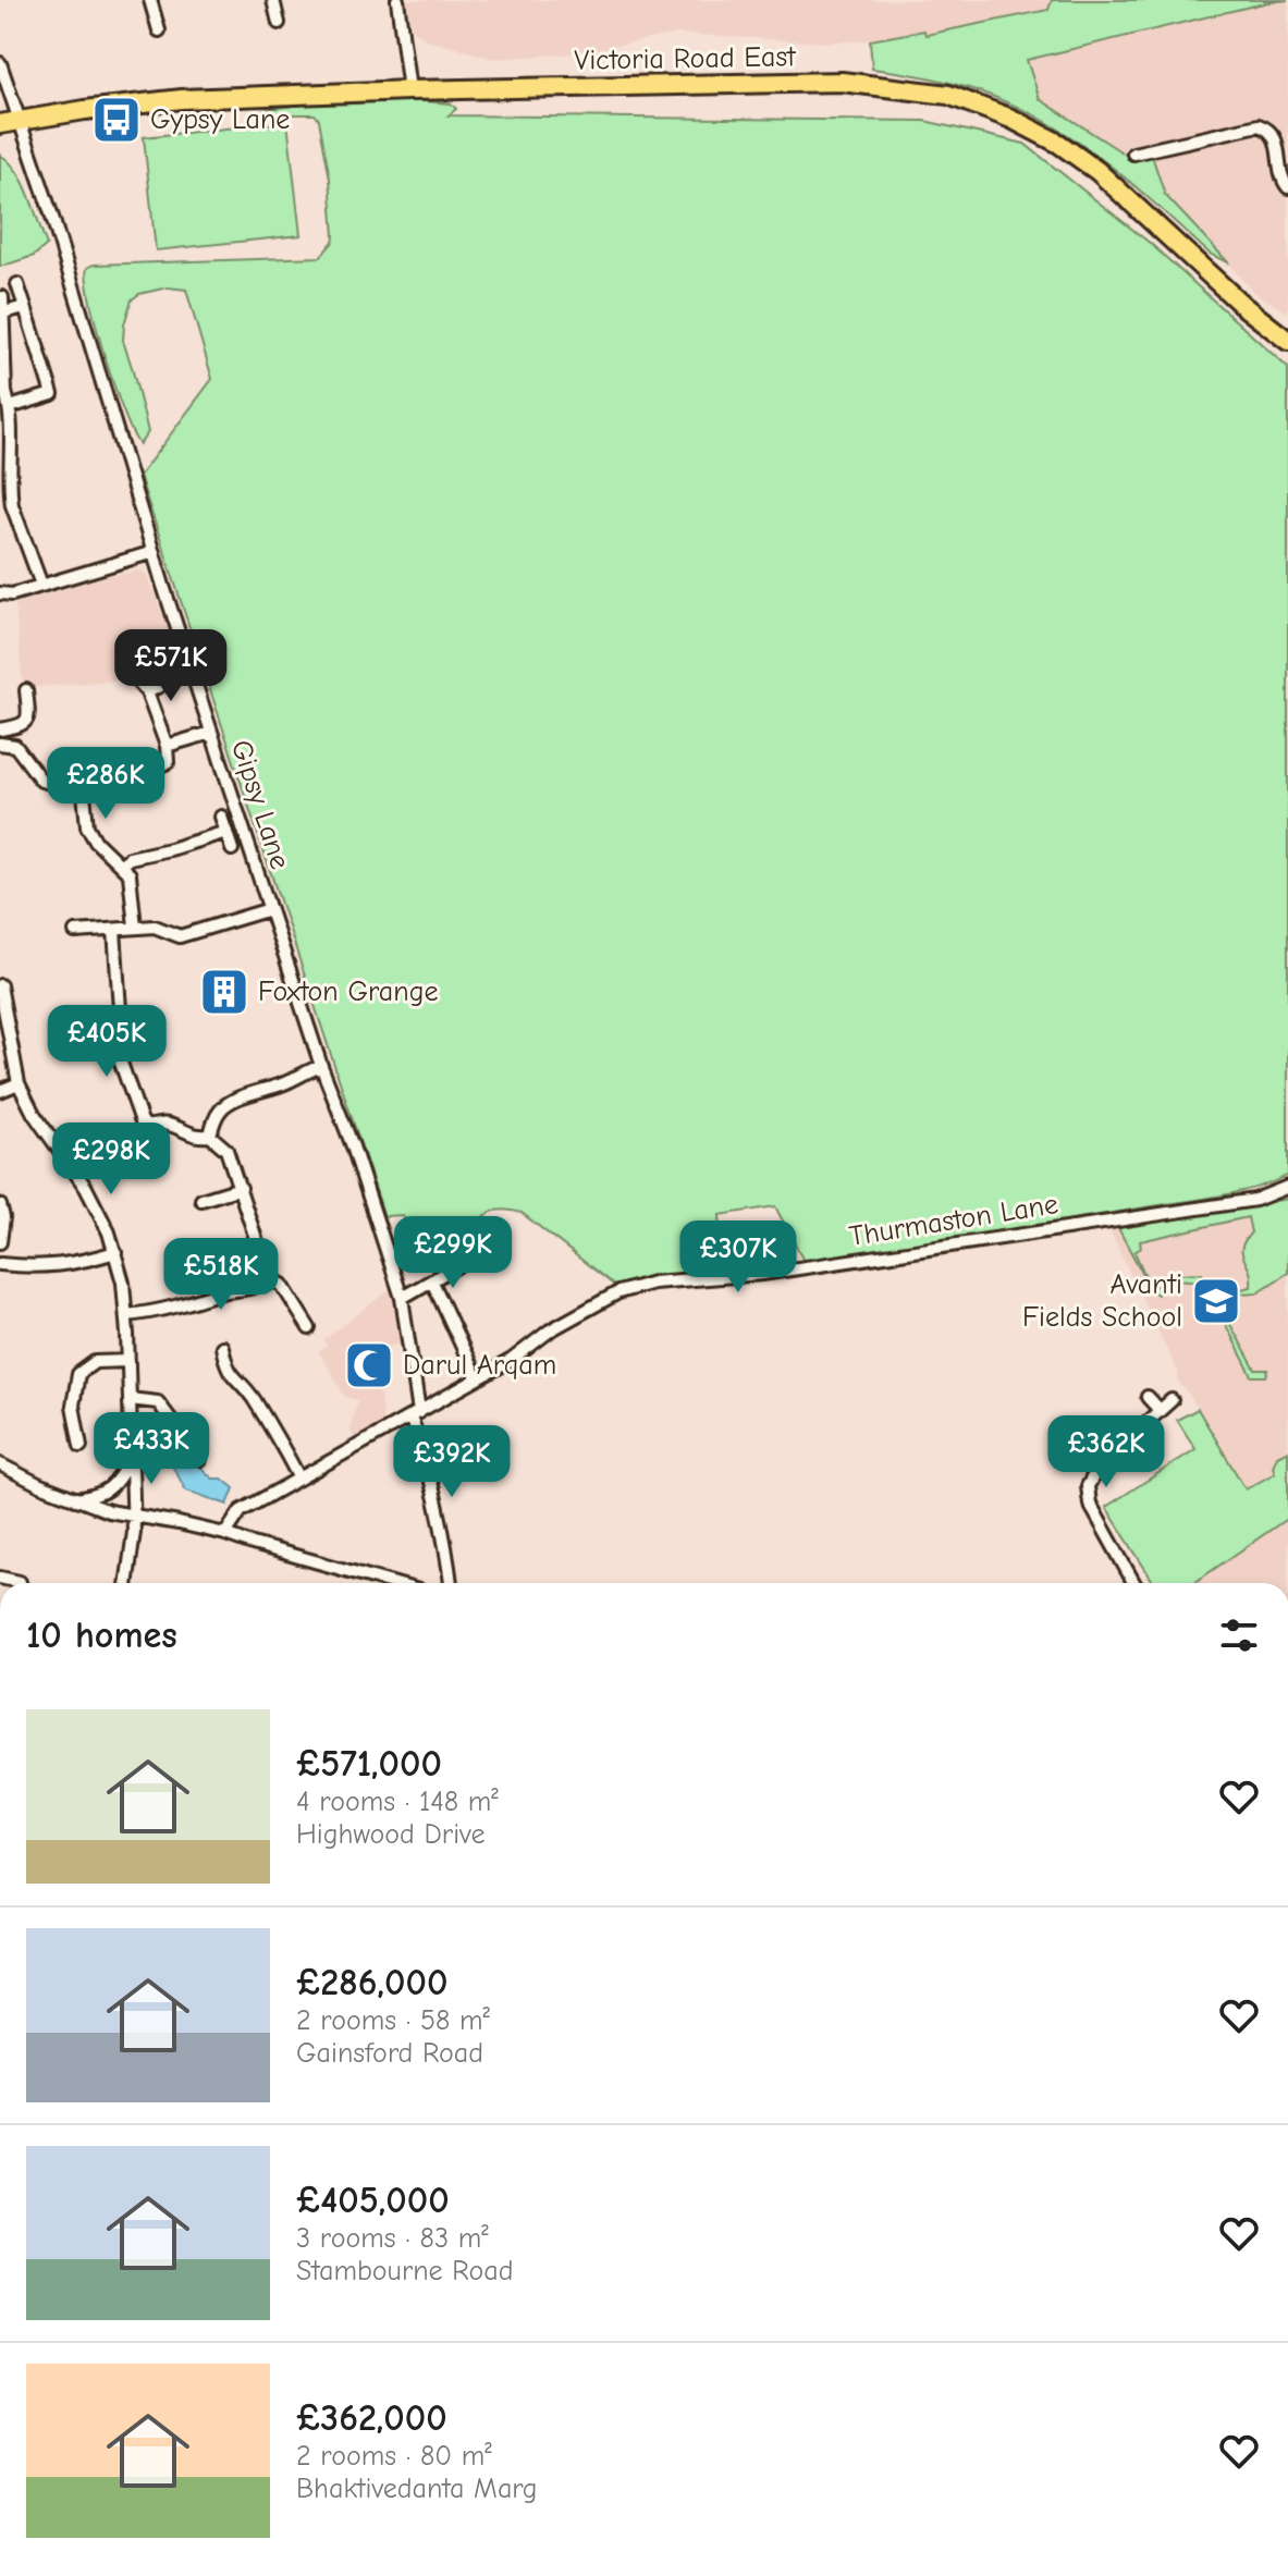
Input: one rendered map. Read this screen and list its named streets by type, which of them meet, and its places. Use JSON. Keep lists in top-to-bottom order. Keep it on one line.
{"streets":{"highway":["Victoria Road East"],"street":["Gipsy Lane","Thurmaston Lane"]},"crossings":[["Victoria Road East","Gipsy Lane"],["Gipsy Lane","Thurmaston Lane"]],"places":{"bus stop":["Gypsy Lane"],"building":["Foxton Grange"],"school or university":["Avanti Fields School"],"mosque":["Darul Arqam"]},"page":{"price":["£571K","£286K","£405K","£298K","£299K","£307K","£518K","£433K","£362K","£392K"],"heading":"10 homes","list":[{"name":"£571,000","note":"4 rooms · 148 m² · Highwood Drive"},{"name":"£286,000","note":"2 rooms · 58 m² · Gainsford Road"},{"name":"£405,000","note":"3 rooms · 83 m² · Stambourne Road"},{"name":"£362,000","note":"2 rooms · 80 m² · Bhaktivedanta Marg"}]}}
